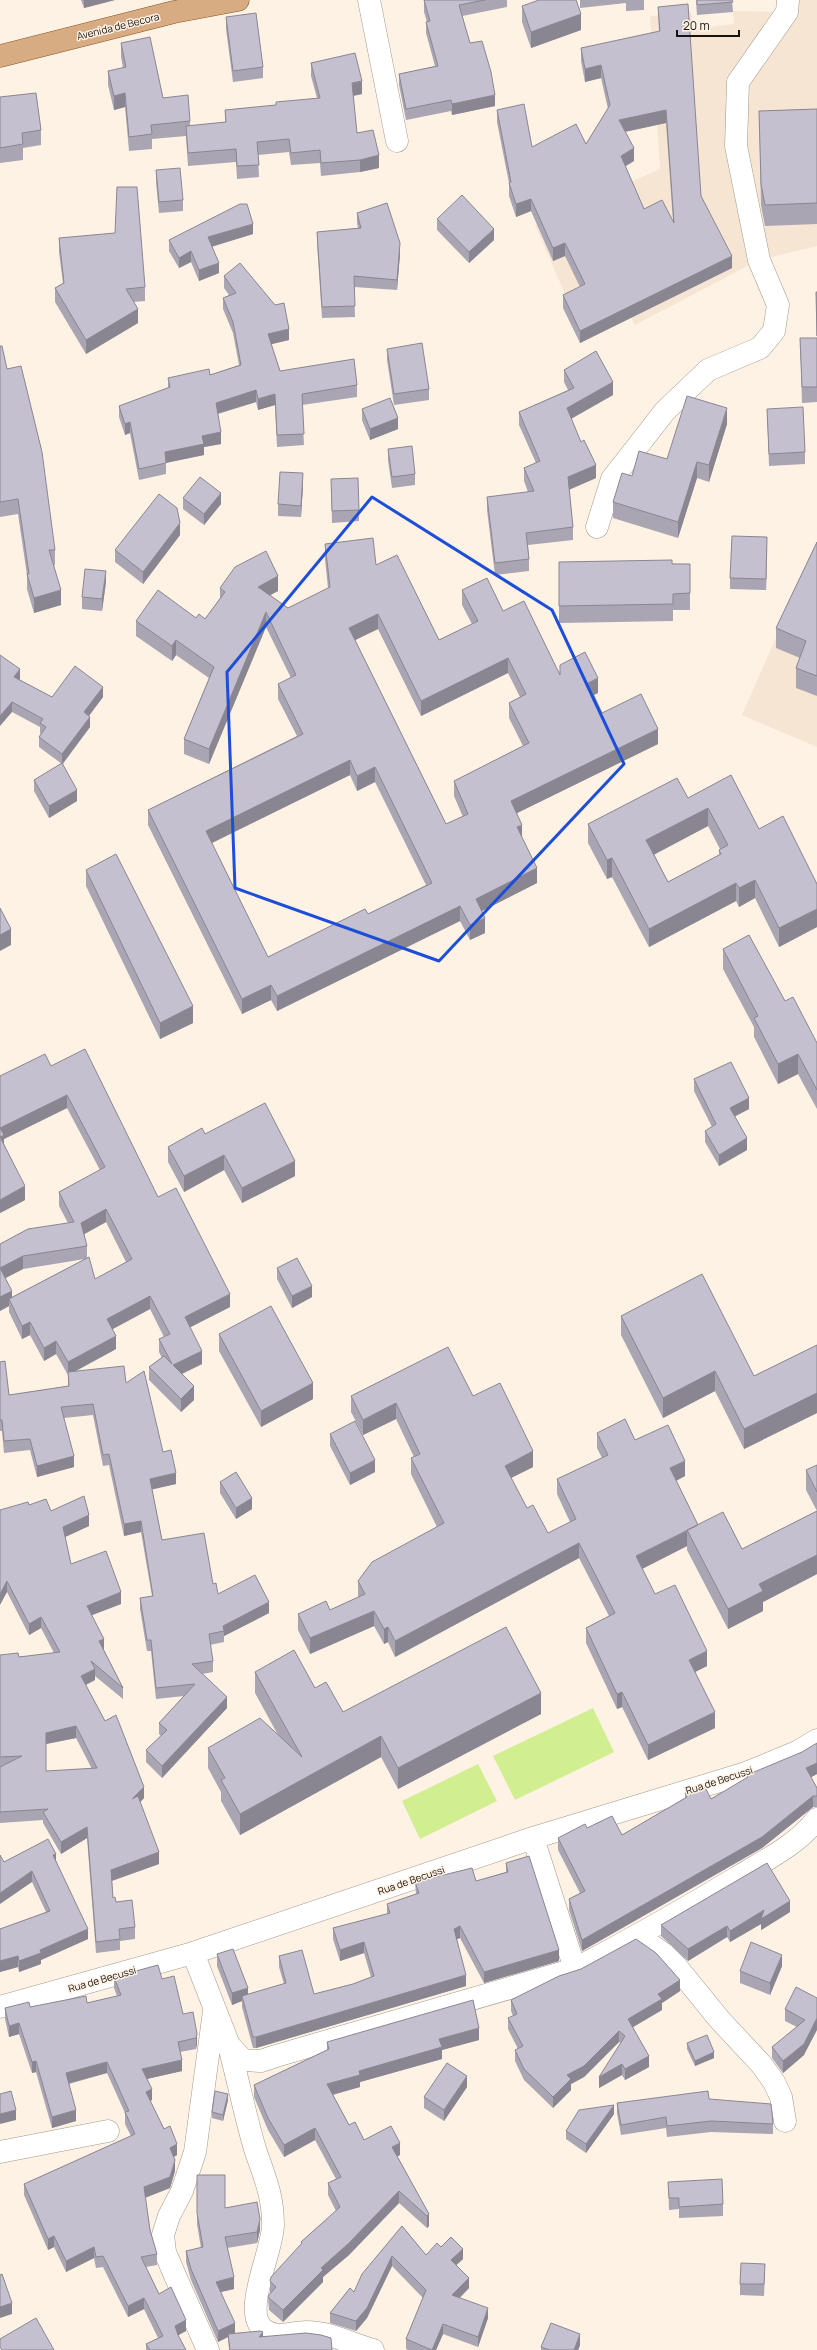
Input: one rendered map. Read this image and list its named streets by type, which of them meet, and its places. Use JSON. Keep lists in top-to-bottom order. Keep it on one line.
{"streets":{"main road":["Avenida de Becora"],"street":["Rua de Becussi"]},"scale_bar":"20 m"}
